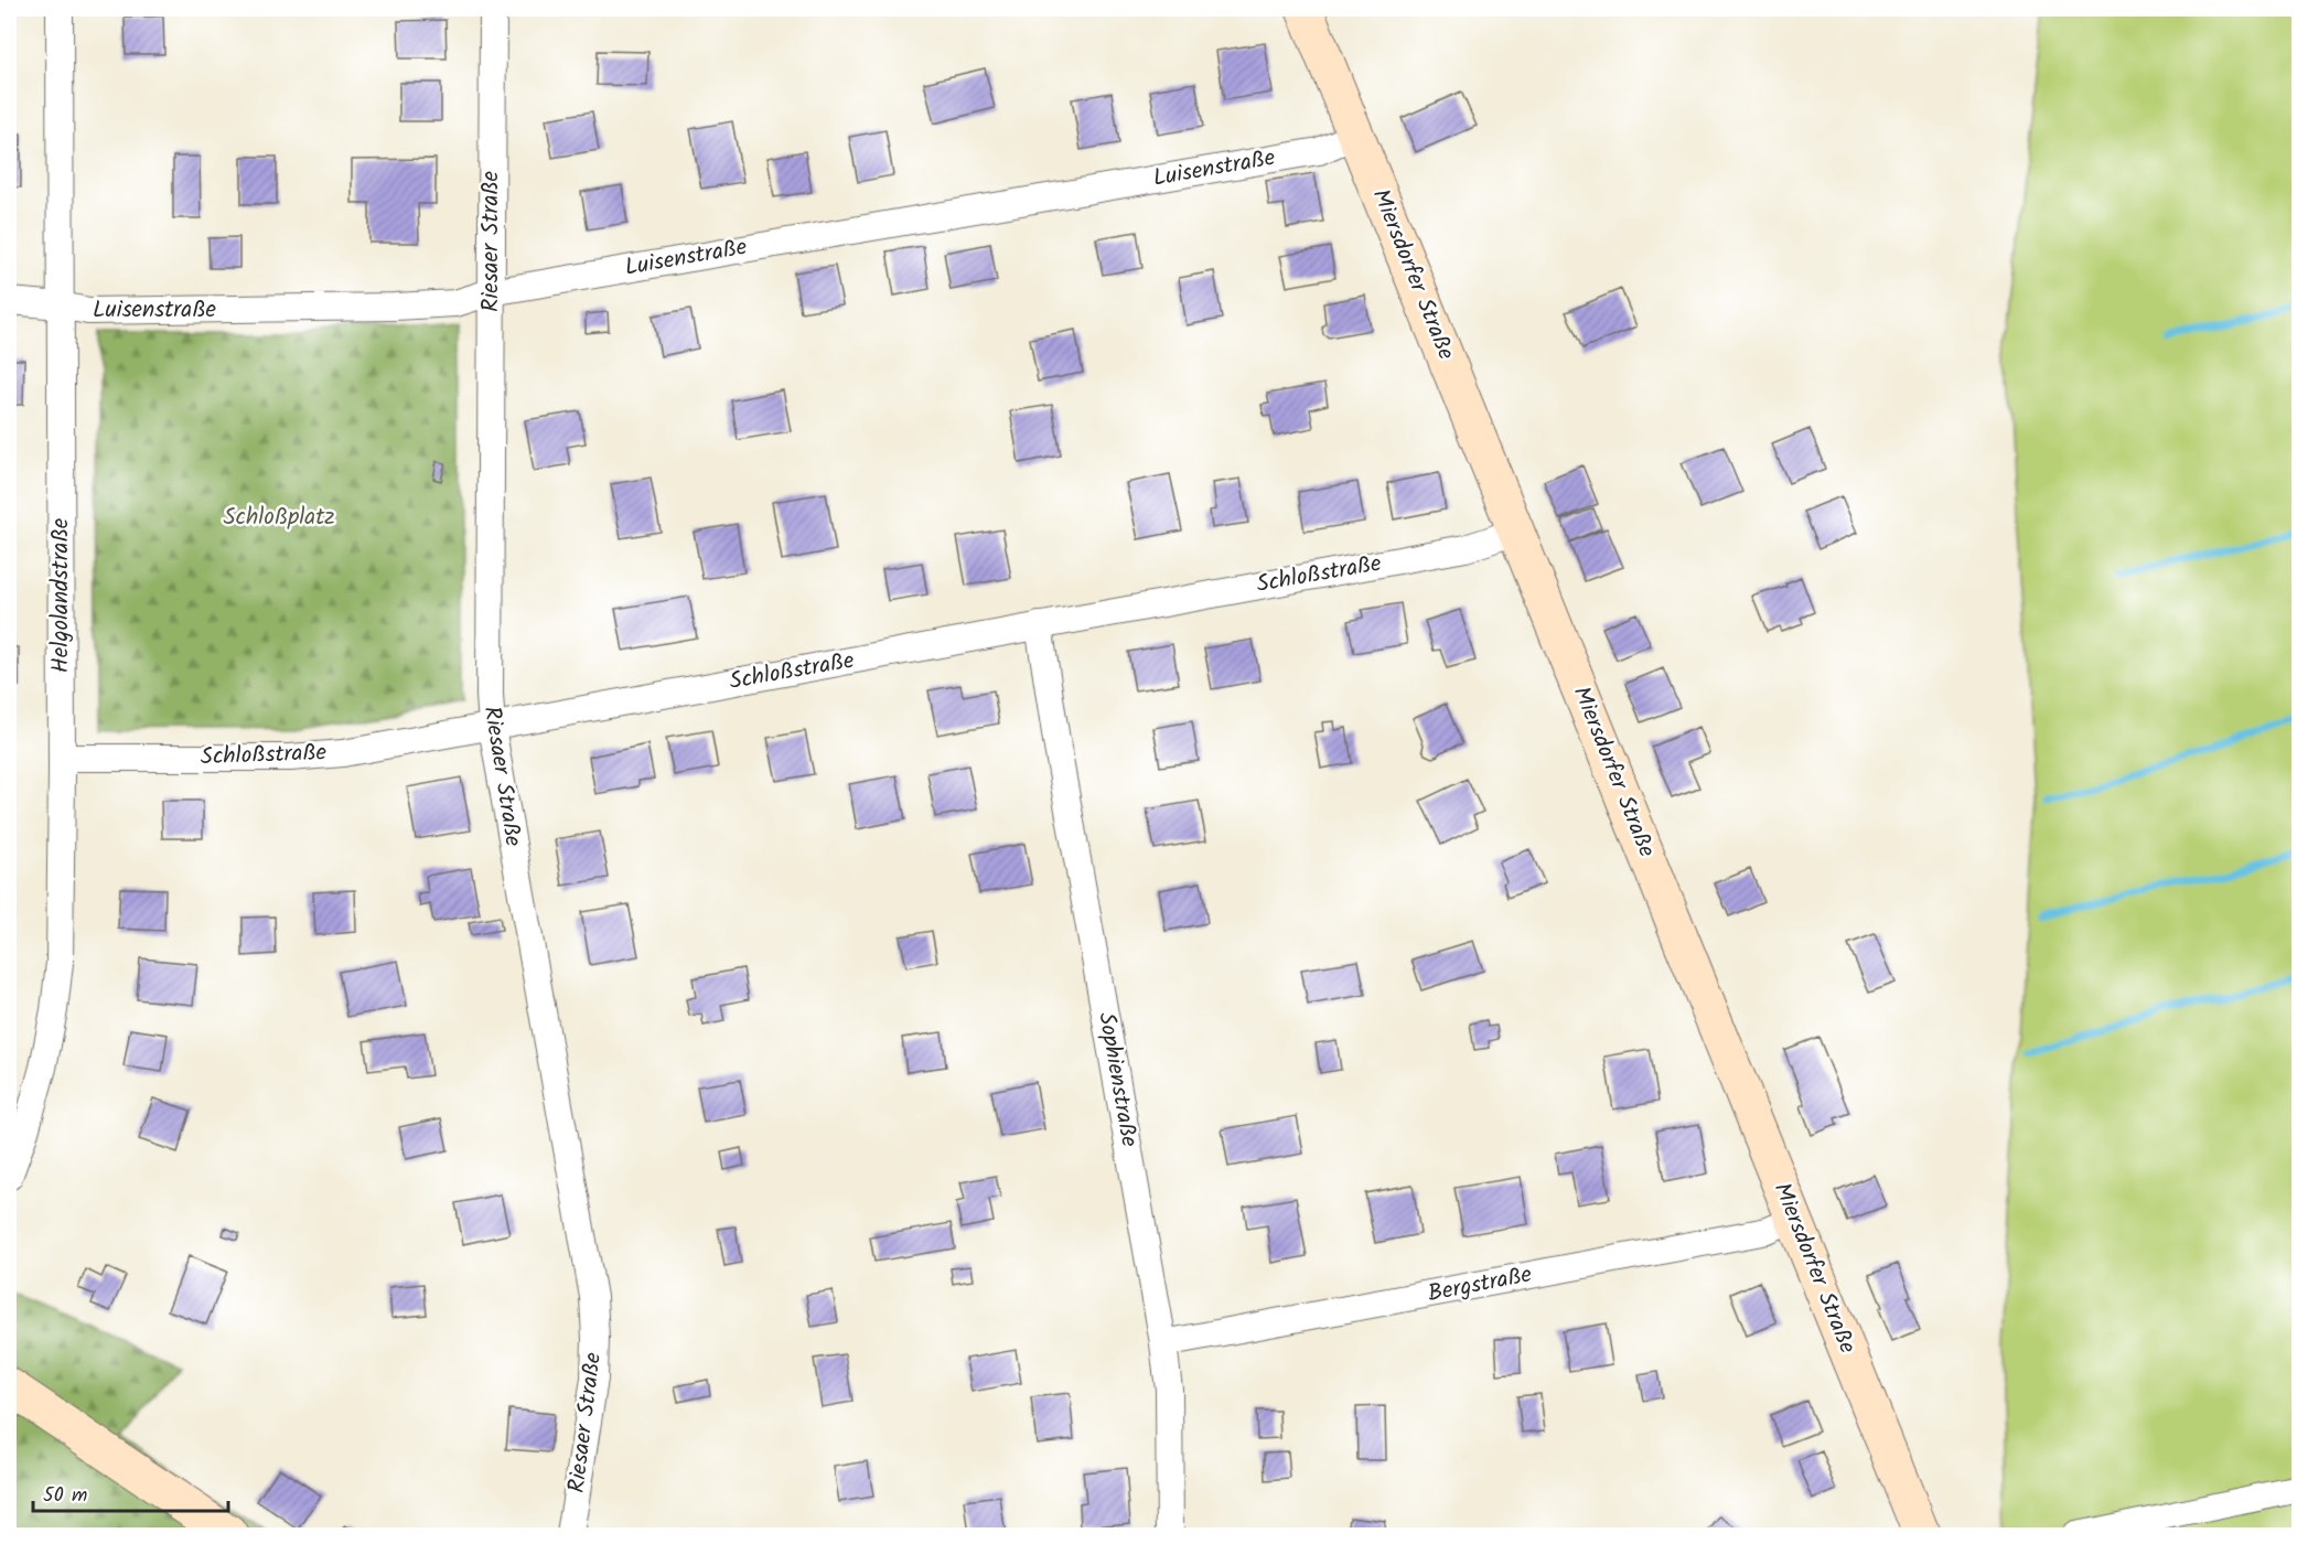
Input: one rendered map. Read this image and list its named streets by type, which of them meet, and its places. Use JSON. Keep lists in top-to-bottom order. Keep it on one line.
{"streets":{"street":["Luisenstraße","Riesaer Straße","Miersdorfer Straße","Schloßstraße","Helgolandstraße","Sophienstraße","Bergstraße"]},"crossings":[["Luisenstraße","Riesaer Straße"],["Luisenstraße","Miersdorfer Straße"],["Luisenstraße","Helgolandstraße"],["Riesaer Straße","Schloßstraße"],["Miersdorfer Straße","Schloßstraße"],["Miersdorfer Straße","Bergstraße"],["Schloßstraße","Helgolandstraße"],["Schloßstraße","Sophienstraße"],["Sophienstraße","Bergstraße"]],"parks":["Schloßplatz"],"scale_bar":"50 m"}
